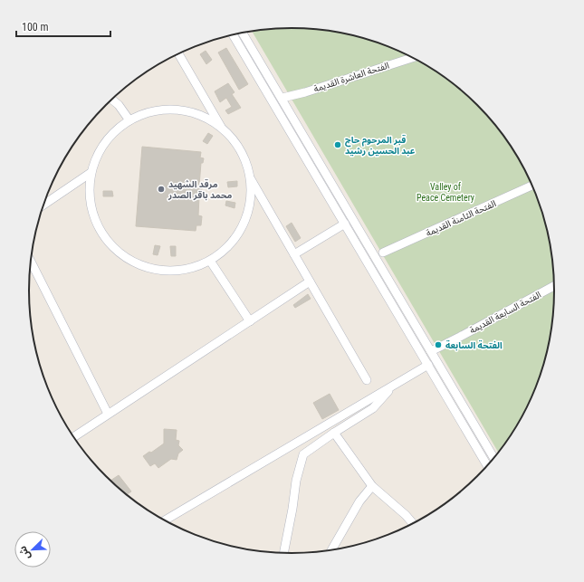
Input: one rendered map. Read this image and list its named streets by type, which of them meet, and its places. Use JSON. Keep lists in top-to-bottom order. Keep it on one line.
{"streets":{"street":["الفتحة العاشرة القديمة","الفتحة الثامنة القديمة","الفتحة السابعة القديمة"]},"parks":["Valley of Peace Cemetery"],"places":["قبر المرحوم حاج عبد الحسين رشيد","مرقد الشهيد محمد باقر الصدر","الفتحة السابعة"],"scale_bar":"100 m","north":"bottom left"}
